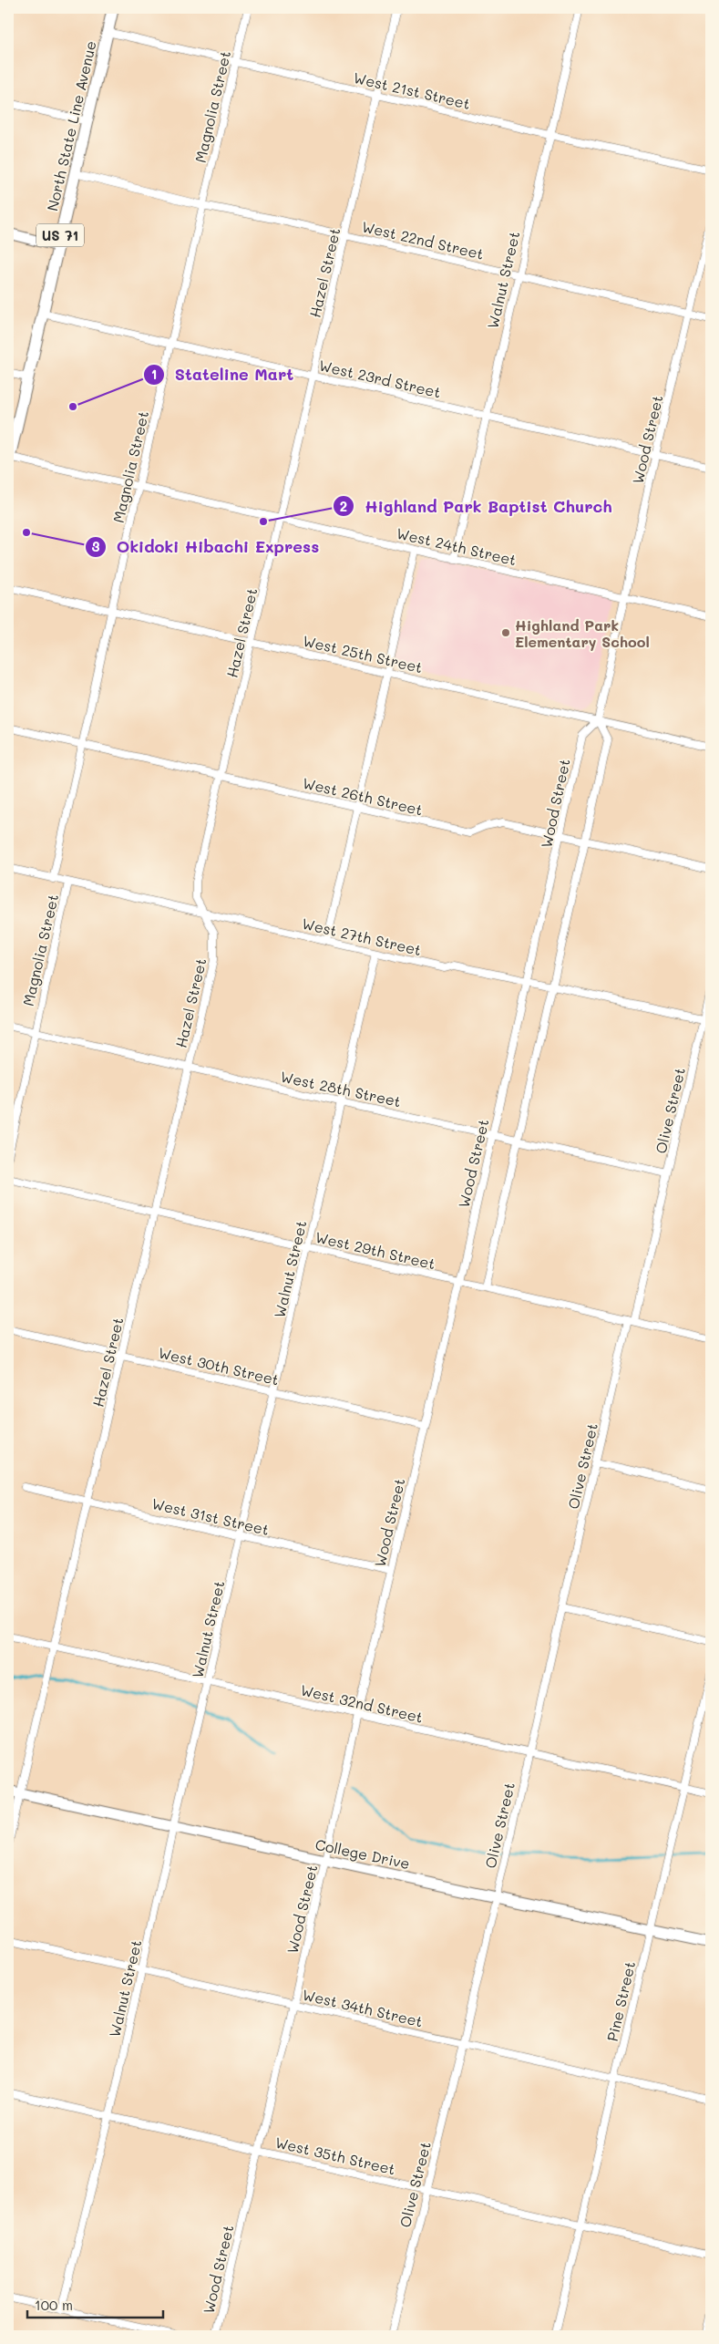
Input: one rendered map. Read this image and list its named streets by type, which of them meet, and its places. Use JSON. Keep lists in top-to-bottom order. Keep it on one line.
{"streets":{"main road":["North State Line Avenue","US 71"],"street":["West 21st Street","Magnolia Street","West 22nd Street","Hazel Street","Walnut Street","West 23rd Street","Wood Street","West 24th Street","West 25th Street","West 26th Street","West 27th Street","West 28th Street","Olive Street","West 29th Street","West 30th Street","West 31st Street","West 32nd Street","College Drive","Pine Street","West 34th Street","West 35th Street"]},"crossings":[["West 21st Street","Magnolia Street"],["West 21st Street","North State Line Avenue"],["West 21st Street","Hazel Street"],["West 21st Street","Walnut Street"],["Magnolia Street","West 22nd Street"],["Magnolia Street","West 23rd Street"],["Magnolia Street","West 24th Street"],["Magnolia Street","West 25th Street"],["Magnolia Street","West 26th Street"],["Magnolia Street","West 27th Street"],["Magnolia Street","West 28th Street"],["North State Line Avenue","West 22nd Street"],["North State Line Avenue","West 23rd Street"],["North State Line Avenue","West 24th Street"],["West 22nd Street","Hazel Street"],["West 22nd Street","Walnut Street"],["West 22nd Street","Wood Street"],["Hazel Street","West 23rd Street"],["Hazel Street","West 24th Street"],["Hazel Street","West 25th Street"],["Hazel Street","West 26th Street"],["Hazel Street","West 27th Street"],["Hazel Street","West 28th Street"],["Hazel Street","West 29th Street"],["Hazel Street","West 30th Street"],["Hazel Street","West 31st Street"],["Hazel Street","West 32nd Street"],["Hazel Street","College Drive"],["Walnut Street","West 23rd Street"],["Walnut Street","West 24th Street"],["Walnut Street","West 27th Street"],["Walnut Street","West 28th Street"],["Walnut Street","West 29th Street"],["Walnut Street","West 30th Street"],["Walnut Street","West 31st Street"],["Walnut Street","West 32nd Street"],["Walnut Street","College Drive"],["Walnut Street","West 34th Street"],["Walnut Street","West 35th Street"],["West 23rd Street","Wood Street"],["Wood Street","West 24th Street"],["Wood Street","West 25th Street"],["Wood Street","West 26th Street"],["Wood Street","West 27th Street"],["Wood Street","West 28th Street"],["Wood Street","West 29th Street"],["Wood Street","West 30th Street"],["Wood Street","West 31st Street"],["Wood Street","West 32nd Street"],["Wood Street","College Drive"],["Wood Street","West 34th Street"],["Wood Street","West 35th Street"],["West 27th Street","Olive Street"],["West 28th Street","Olive Street"],["Olive Street","West 29th Street"],["Olive Street","West 32nd Street"],["Olive Street","College Drive"],["Olive Street","West 34th Street"],["Olive Street","West 35th Street"],["West 32nd Street","Pine Street"],["College Drive","Pine Street"],["Pine Street","West 34th Street"],["Pine Street","West 35th Street"]],"places":["Stateline Mart","Highland Park Baptist Church","Okidoki Hibachi Express","Highland Park Elementary School"],"scale_bar":"100 m"}
